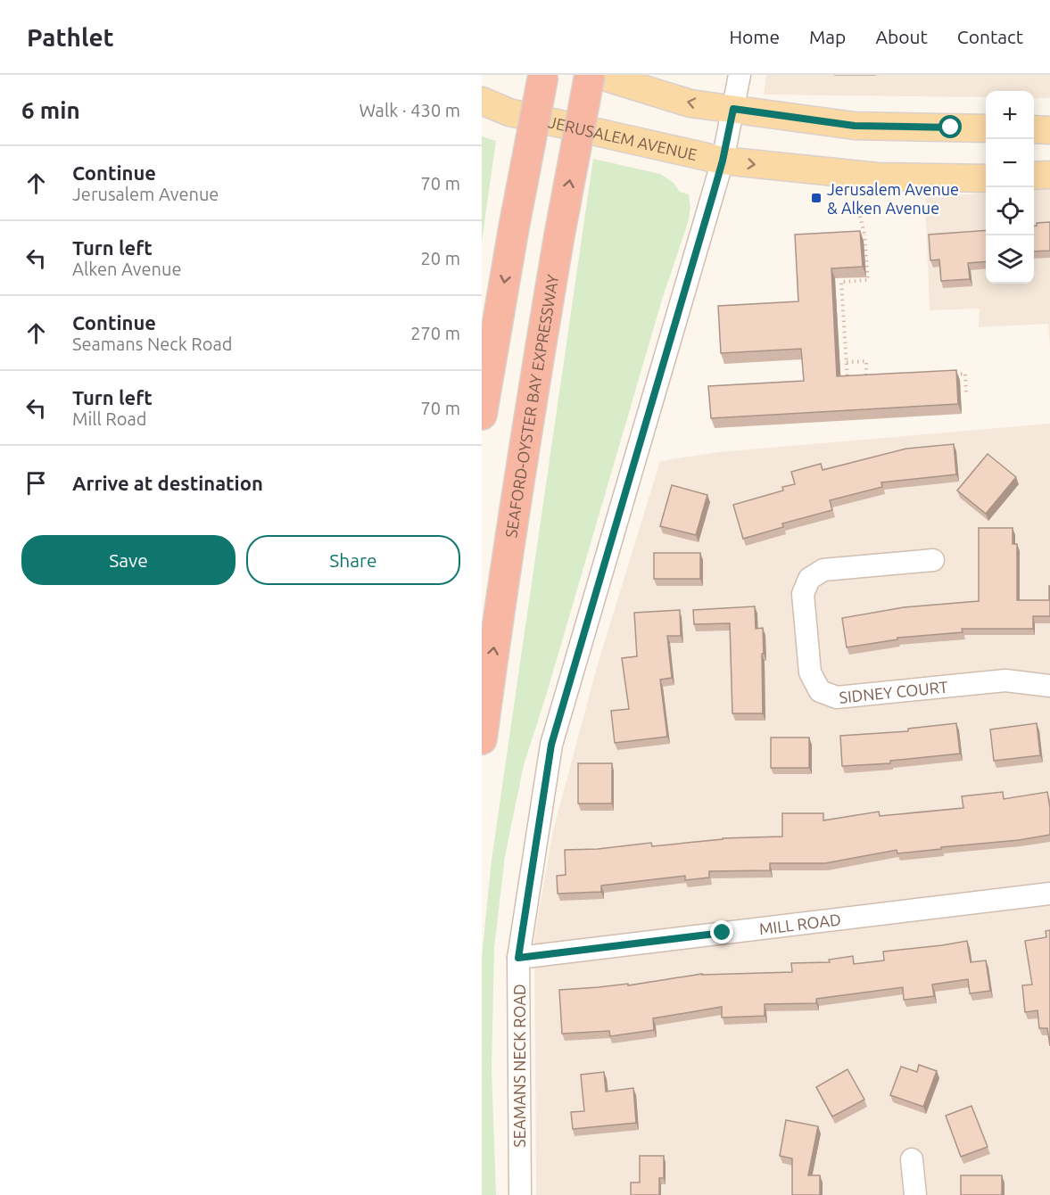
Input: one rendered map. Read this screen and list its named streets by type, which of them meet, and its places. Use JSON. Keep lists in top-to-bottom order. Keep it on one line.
{"streets":{"highway":["SEAFORD-OYSTER BAY EXPRESSWAY"],"main road":["JERUSALEM AVENUE"],"street":["SIDNEY COURT","MILL ROAD","SEAMANS NECK ROAD"]},"crossings":[["JERUSALEM AVENUE","SEAMANS NECK ROAD"],["MILL ROAD","SEAMANS NECK ROAD"]],"places":{"transit":["Jerusalem Avenue & Alken Avenue"]},"page":{"header":"Pathlet","nav":["Home","Map","About","Contact"],"heading":["6 min","Walk · 430 m"],"map_buttons":["+","−"],"list":[["Continue","Jerusalem Avenue","70 m"],["Turn left","Alken Avenue","20 m"],["Continue","Seamans Neck Road","270 m"],["Turn left","Mill Road","70 m"],"Arrive at destination"],"buttons":["Save","Share"]}}
